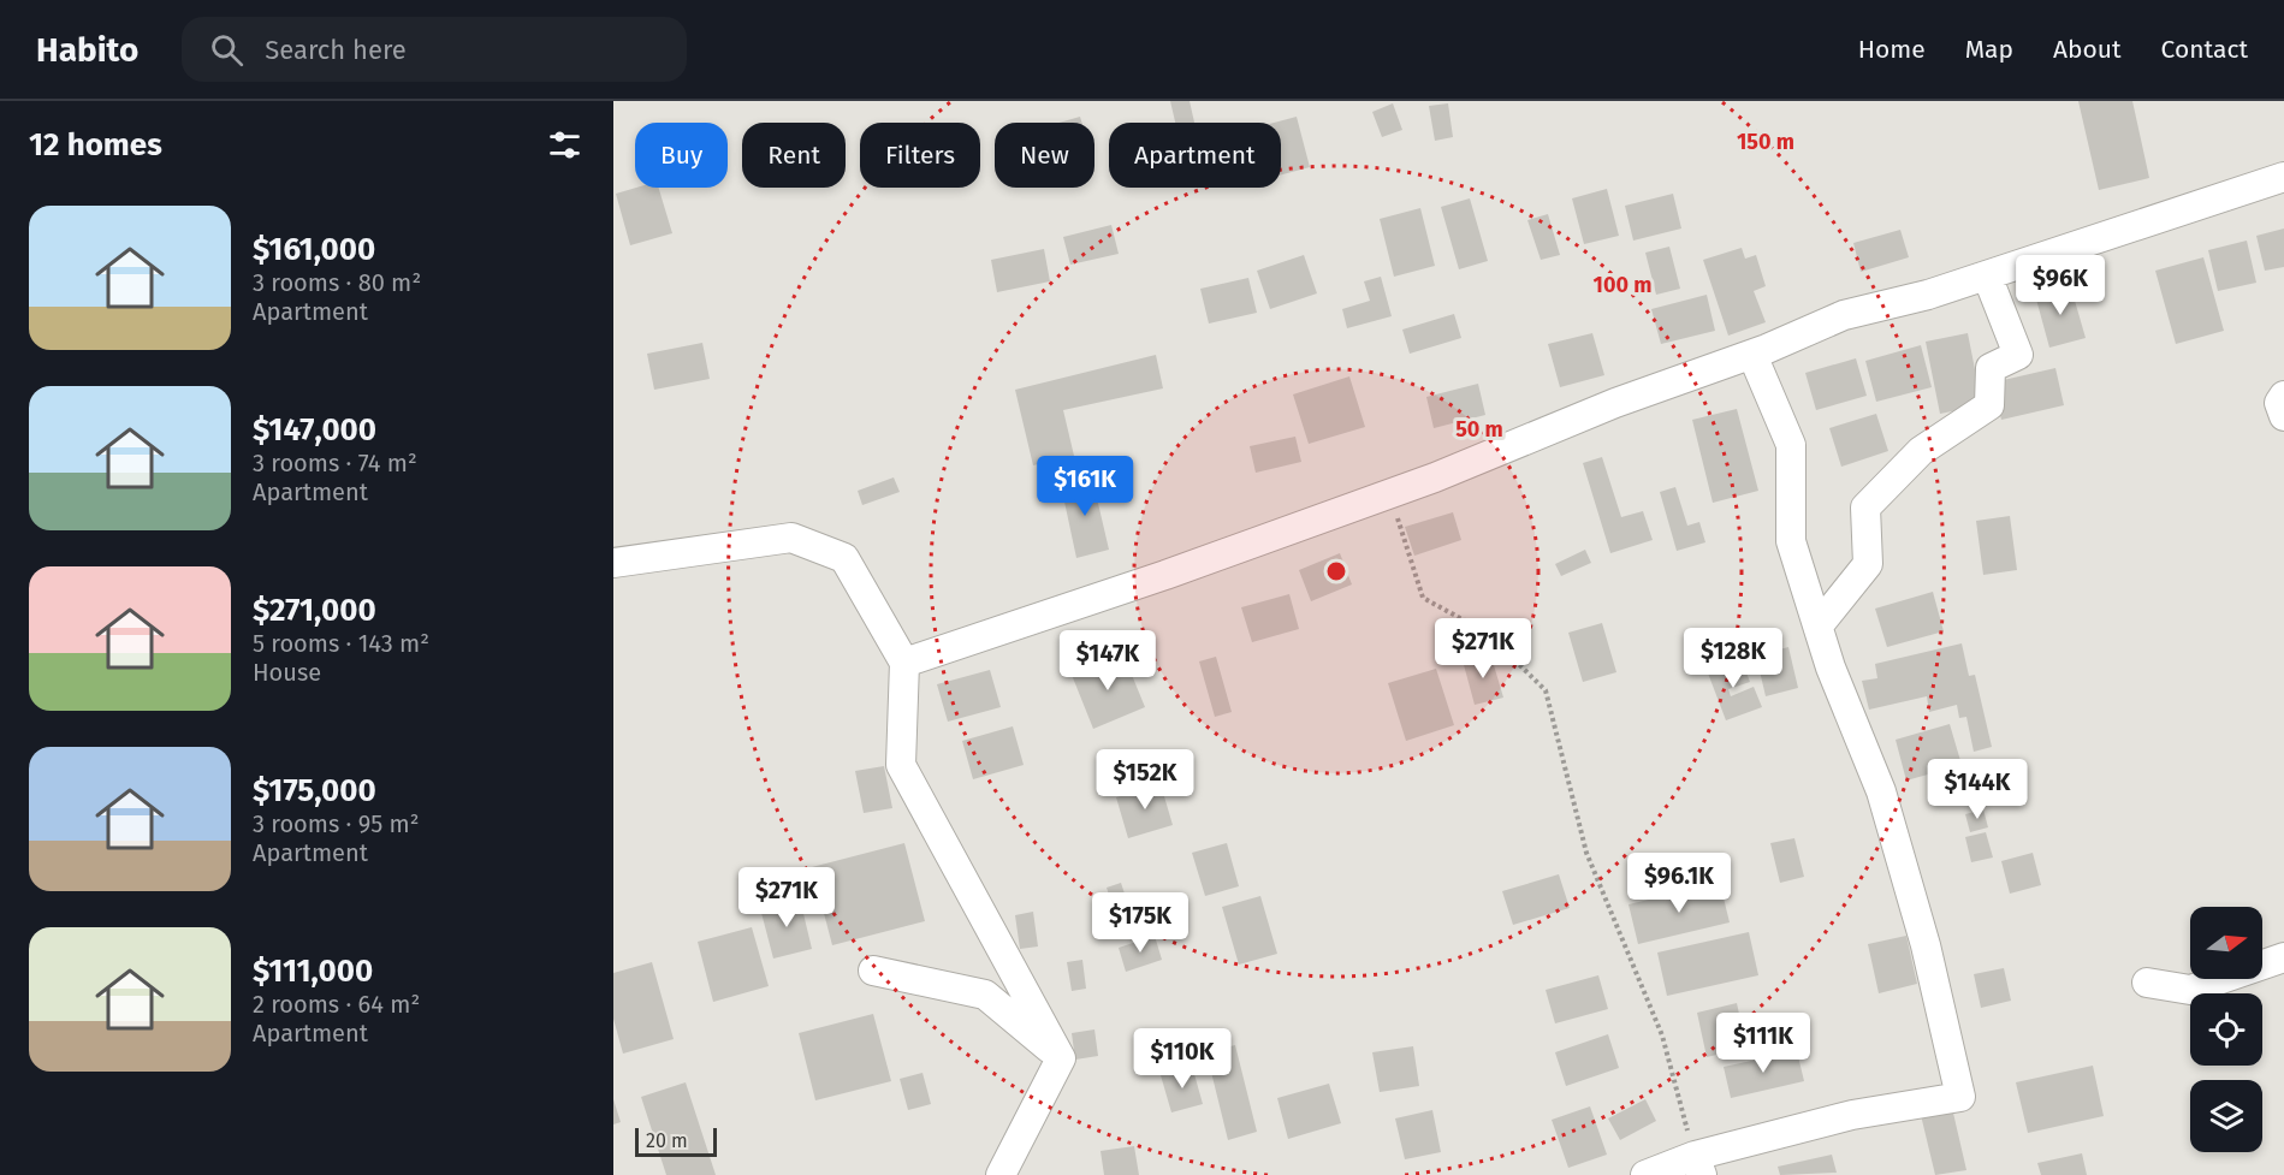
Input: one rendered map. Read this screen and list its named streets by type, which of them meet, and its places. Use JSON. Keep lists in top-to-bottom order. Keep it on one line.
{"scale_bar":"20 m","north":"right","page":{"header":"Habito","search":"Search here","nav":["Home","Map","About","Contact"],"heading":"12 homes","chip":["Buy","Rent","Filters","New","Apartment"],"list":[{"name":"$161,000","note":"3 rooms · 80 m² · Apartment"},{"name":"$147,000","note":"3 rooms · 74 m² · Apartment"},{"name":"$271,000","note":"5 rooms · 143 m² · House"},{"name":"$175,000","note":"3 rooms · 95 m² · Apartment"},{"name":"$111,000","note":"2 rooms · 64 m² · Apartment"}],"price":["$96K","$161K","$271K","$128K","$147K","$152K","$144K","$96.1K","$271K","$175K","$111K","$110K"],"scale":"20 m"},"rings":["150 m","100 m","50 m"]}
